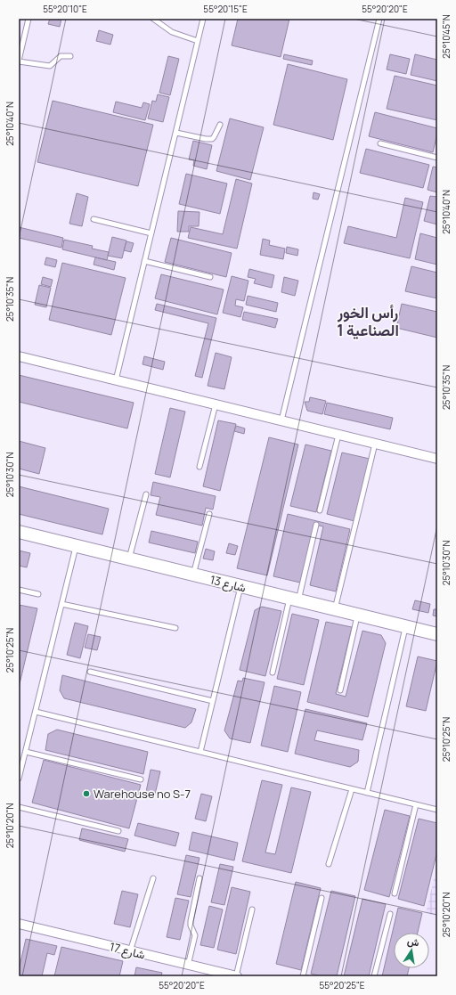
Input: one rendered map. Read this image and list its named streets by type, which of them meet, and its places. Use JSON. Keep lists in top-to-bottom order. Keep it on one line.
{"streets":{"street":["شارع 13","شارع 17"]},"districts":["رأس الخور الصناعية 1"],"places":["Warehouse no S-7"],"north":"top","coordinates":["55°20'10\"E","55°20'15\"E","55°20'20\"E","25°10'45\"N","25°10'40\"N","25°10'35\"N","25°10'30\"N","25°10'25\"N","25°10'20\"N","55°20'25\"E"]}
